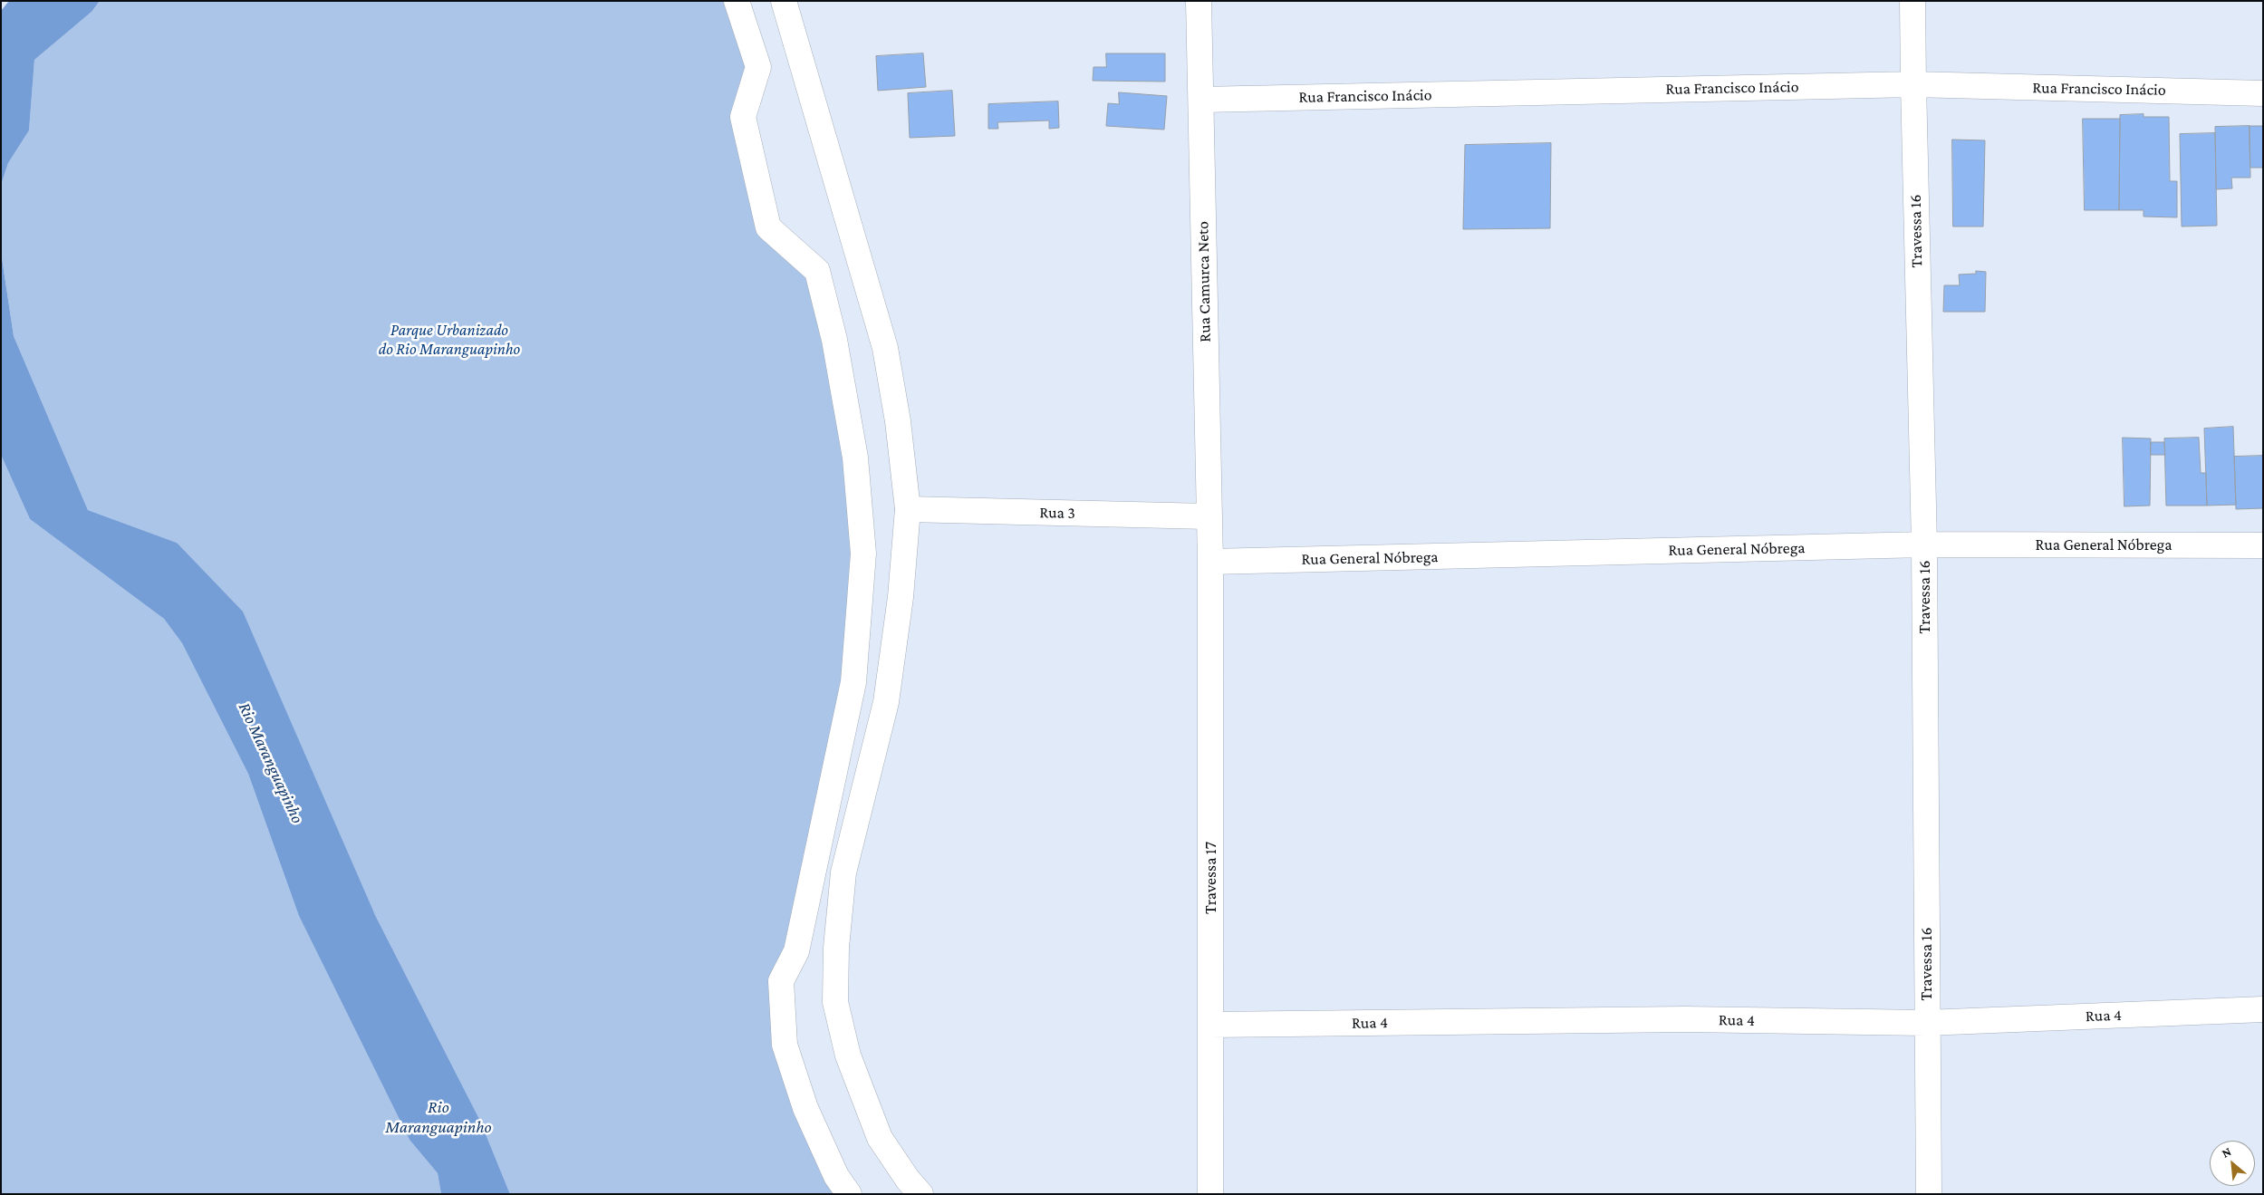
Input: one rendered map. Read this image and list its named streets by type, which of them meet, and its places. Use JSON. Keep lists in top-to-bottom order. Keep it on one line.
{"streets":{"street":["Rua Francisco Inácio","Travessa 16","Rua Camurca Neto","Rua 3","Rua General Nóbrega","Travessa 17","Rua 4"]},"crossings":[["Rua Francisco Inácio","Travessa 16"],["Rua Francisco Inácio","Rua Camurca Neto"],["Travessa 16","Rua General Nóbrega"],["Travessa 16","Rua 4"],["Rua Camurca Neto","Rua 3"],["Rua Camurca Neto","Rua General Nóbrega"],["Rua Camurca Neto","Travessa 17"],["Rua General Nóbrega","Travessa 17"],["Travessa 17","Rua 4"]],"water":["Rio Maranguapinho"],"parks":["Parque Urbanizado do Rio Maranguapinho"],"north":"top left"}
